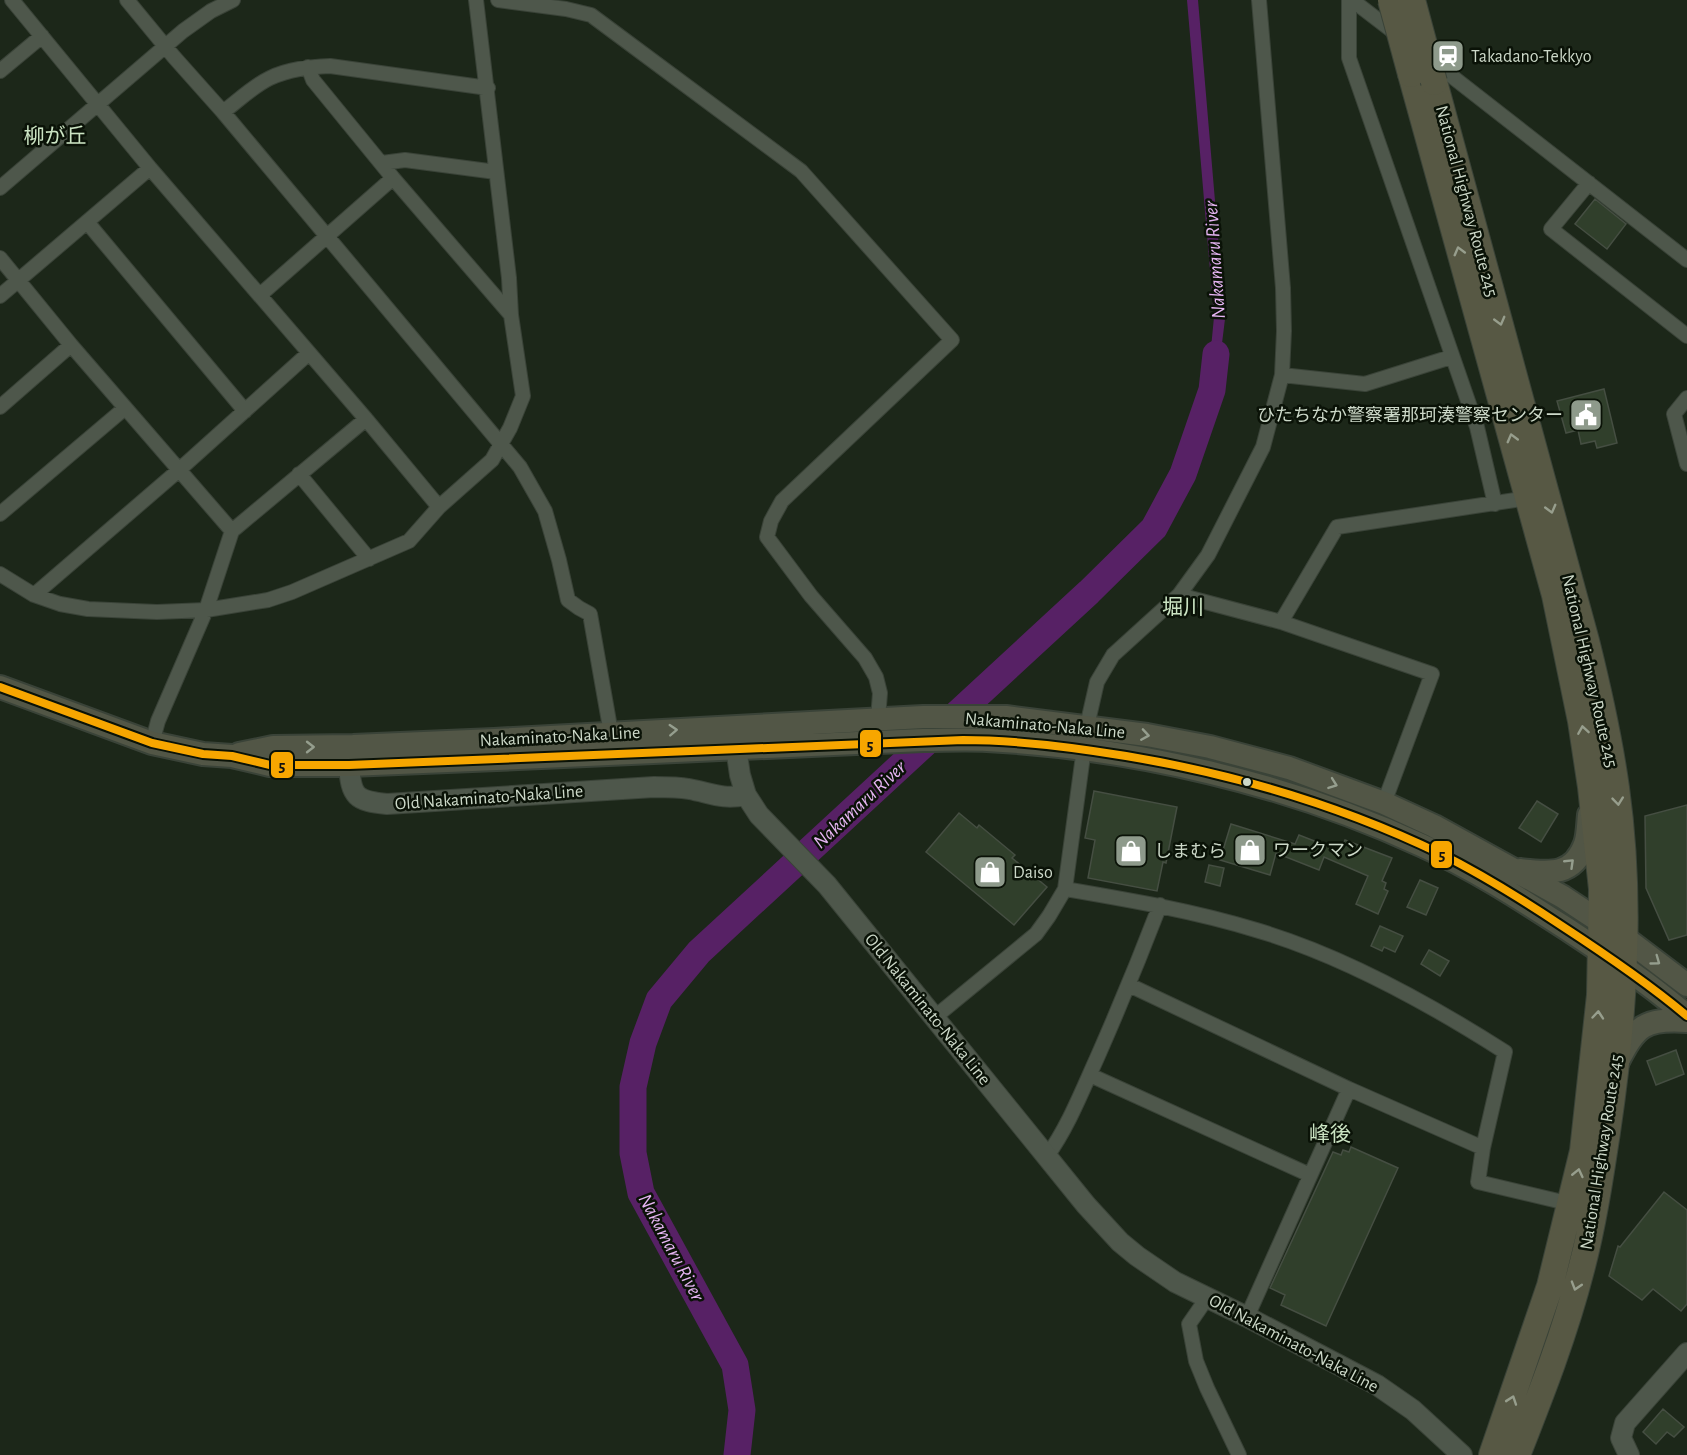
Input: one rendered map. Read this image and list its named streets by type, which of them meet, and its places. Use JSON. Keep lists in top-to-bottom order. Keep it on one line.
{"streets":{"highway":["National Highway Route 245"],"main road":["Nakaminato-Naka Line"],"street":["Old Nakaminato-Naka Line"]},"crossings":[["National Highway Route 245","Nakaminato-Naka Line"],["Nakaminato-Naka Line","Old Nakaminato-Naka Line"]],"districts":["柳が丘","堀川","峰後"],"water":["Nakamaru River"],"places":{"station":["Takadano-Tekkyo"],"public building":["ひたちなか警察署那珂湊警察センター"],"shop":["ワークマン","しまむら","Daiso"]},"lines":["transit line 5"]}
